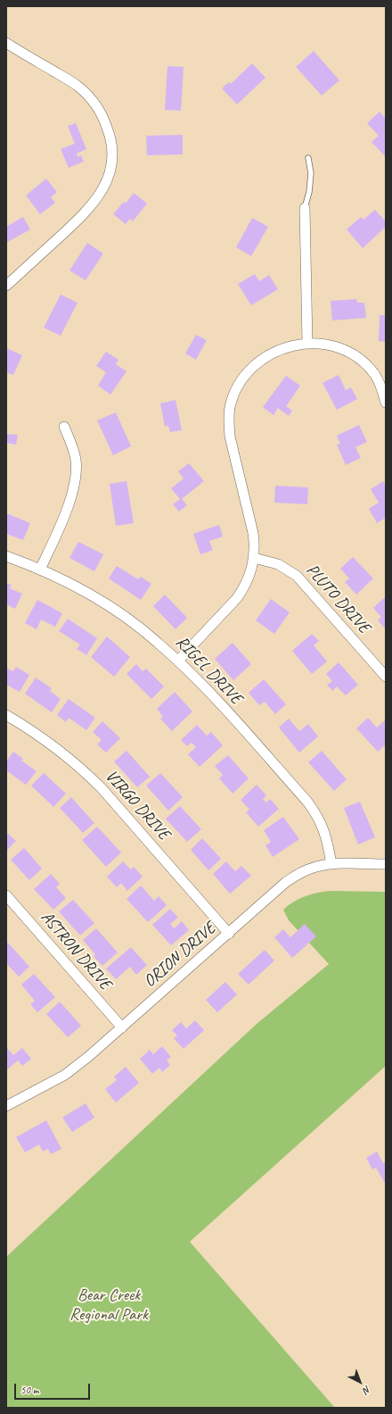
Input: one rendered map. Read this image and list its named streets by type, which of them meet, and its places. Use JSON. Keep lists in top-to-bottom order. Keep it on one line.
{"streets":{"street":["PLUTO DRIVE","RIGEL DRIVE","VIRGO DRIVE","ASTRON DRIVE","ORION DRIVE"]},"crossings":[["RIGEL DRIVE","ORION DRIVE"],["VIRGO DRIVE","ORION DRIVE"],["ASTRON DRIVE","ORION DRIVE"]],"parks":["Bear Creek Regional Park"],"scale_bar":"50 m","north":"bottom right"}
